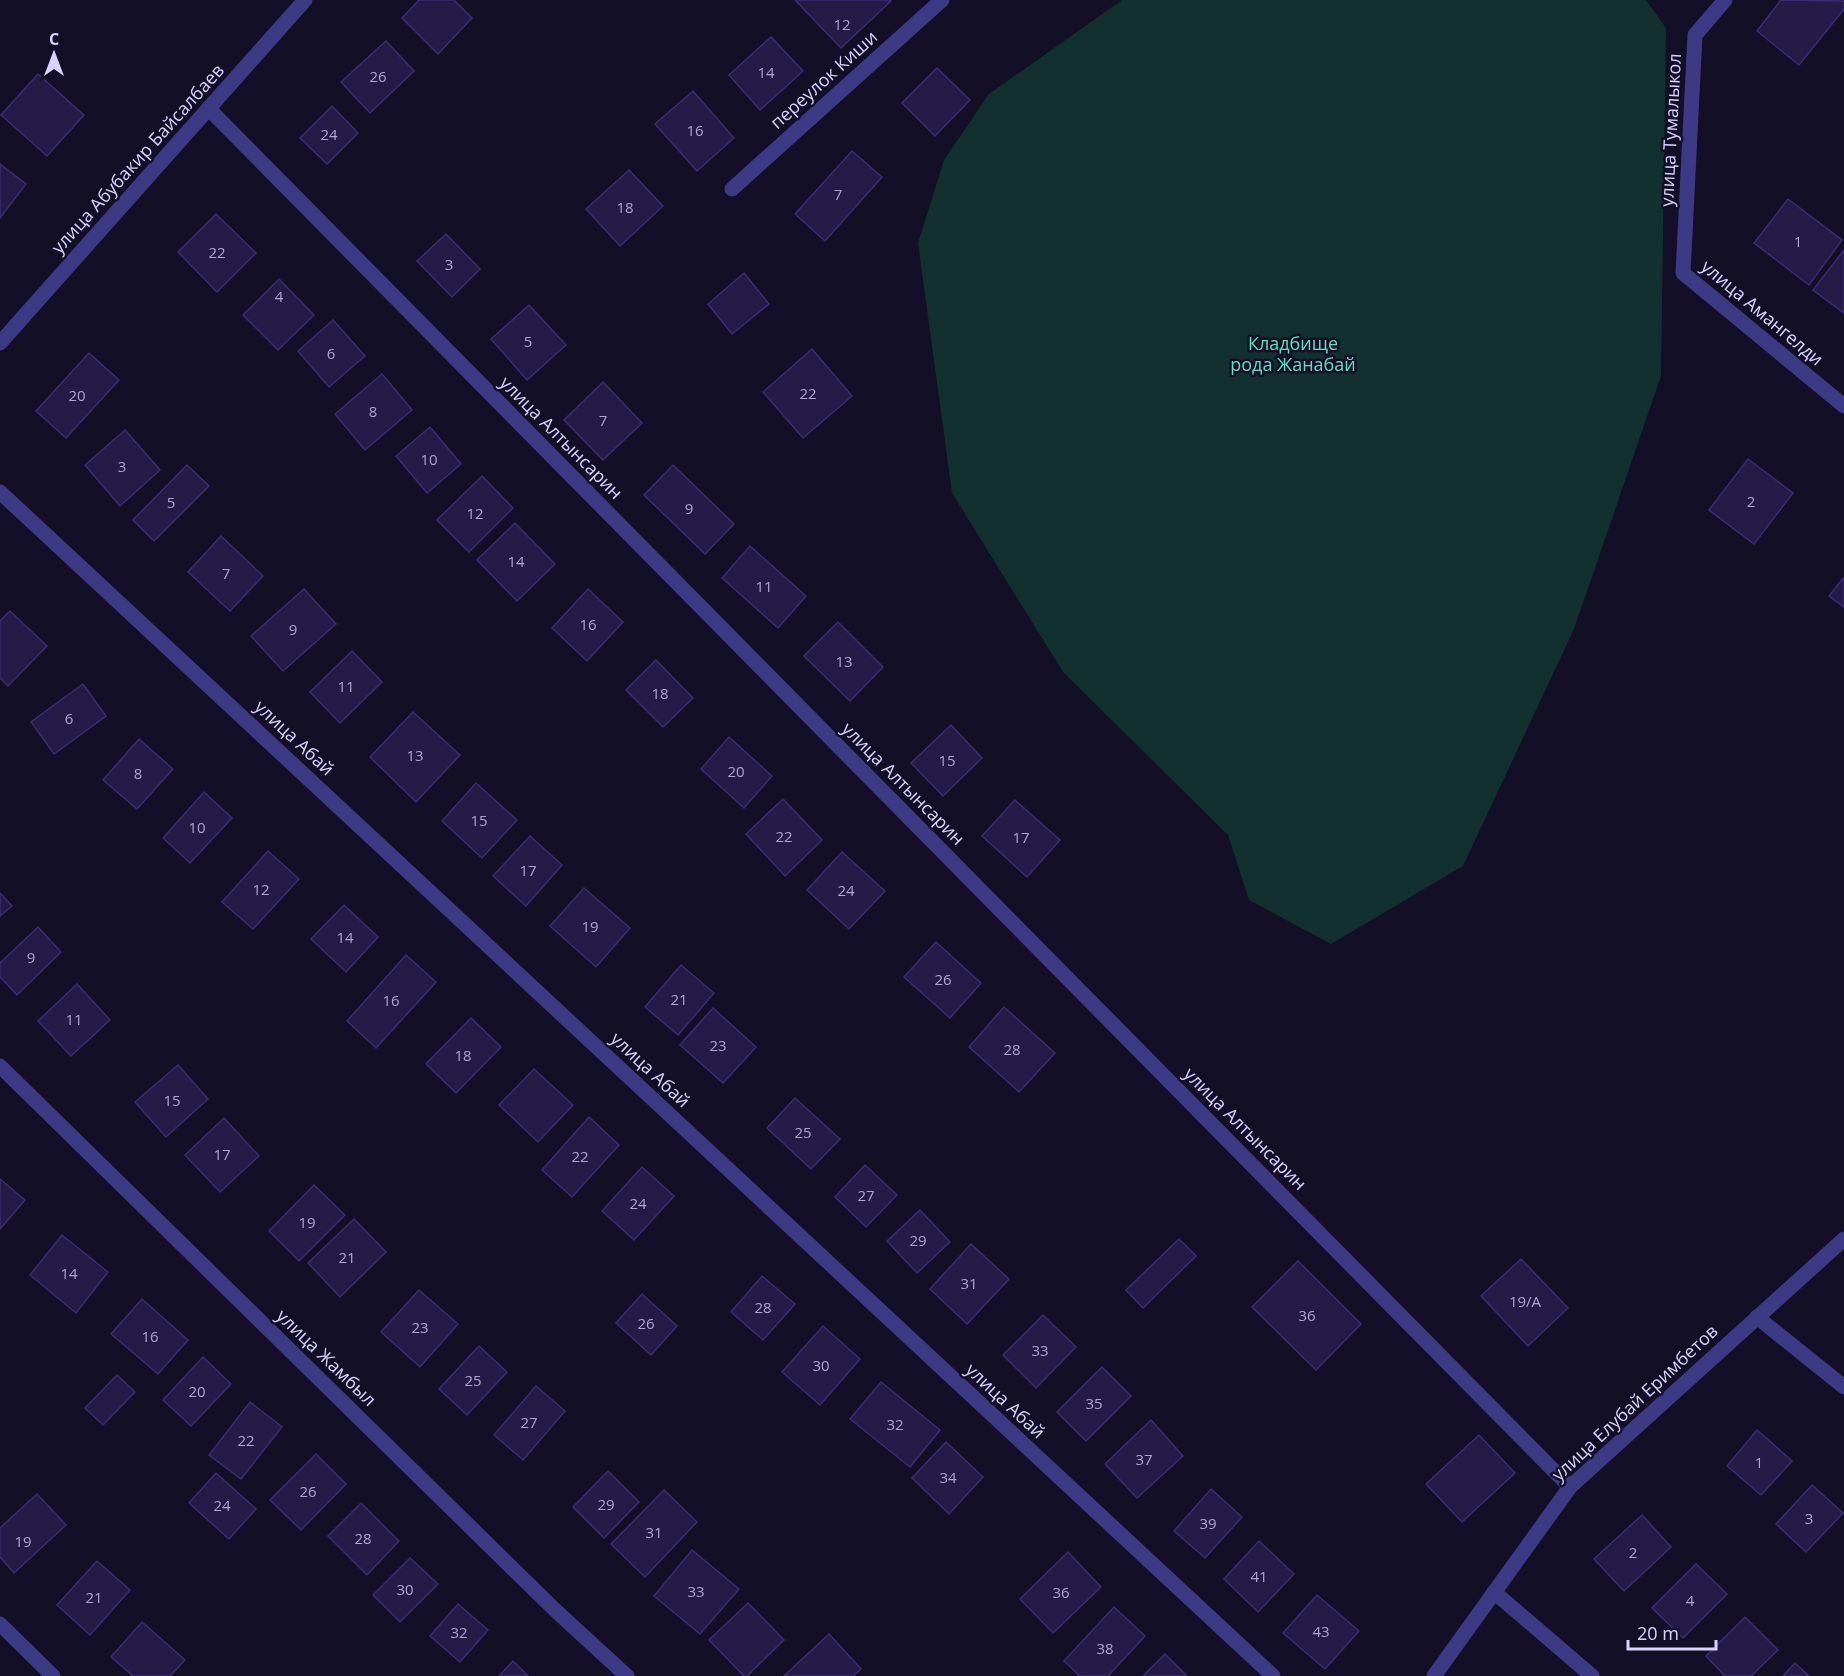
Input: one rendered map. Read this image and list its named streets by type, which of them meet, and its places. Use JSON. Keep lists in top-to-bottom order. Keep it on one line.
{"streets":{"street":["переулок Киши","улица Тумалыкол","улица Абубакир Байсалбаев","улица Амангелди","улица Алтынсарин","улица Абай","улица Жамбыл","улица Елубай Еримбетов"]},"crossings":[["улица Тумалыкол","улица Амангелди"],["улица Абубакир Байсалбаев","улица Алтынсарин"],["улица Алтынсарин","улица Елубай Еримбетов"]],"parks":["Кладбище рода Жанабай"],"house_numbers":["12","14","26","16","24","7","18","1","22","3","4","5","6","22","20","8","7","10","3","2","5","9","12","14","7","11","16","9","13","11","18","6","13","15","20","8","15","10","22","17","17","12","24","19","14","9","26","21","16","11","23","28","18","15","25","17","22","27","24","19","29","21","14","31","19/А","28","36","26","23","16","33","30","25","20","35","27","32","22","37","1","34","26","29","24","3","39","31","28","19","2","41","30","33","36","21","4","43","32","38"],"scale_bar":"20 m","north":"top"}
